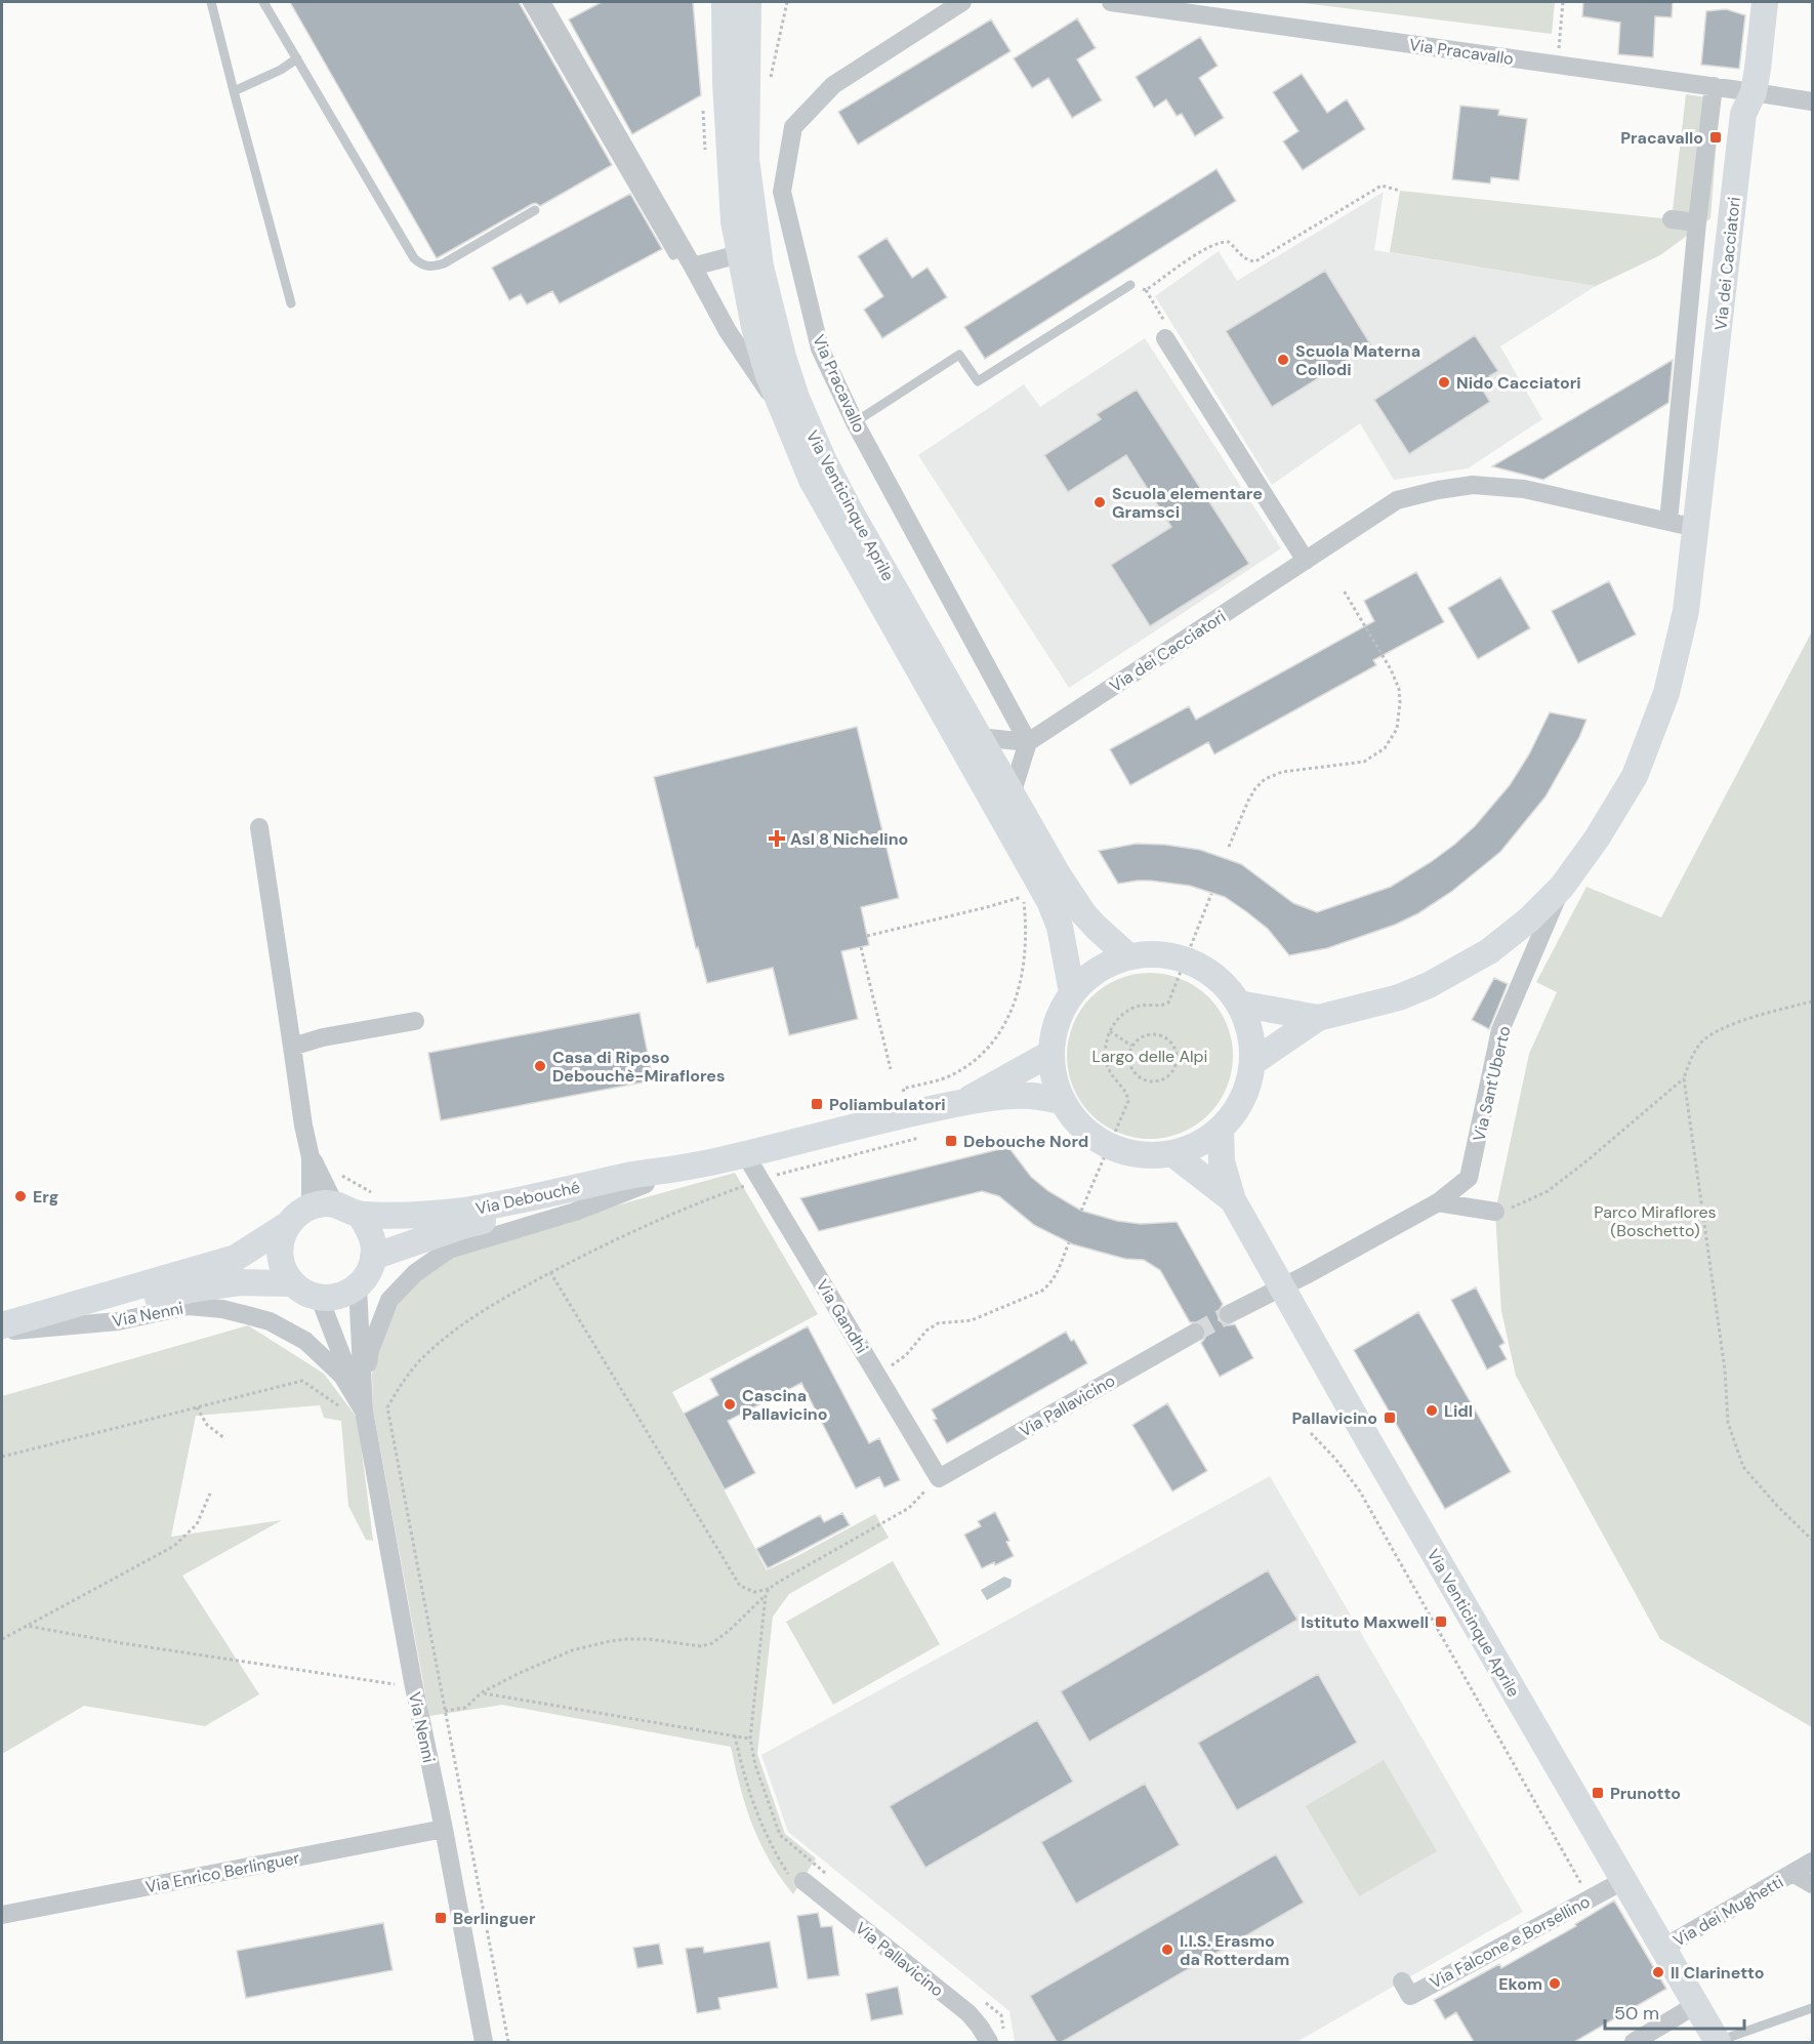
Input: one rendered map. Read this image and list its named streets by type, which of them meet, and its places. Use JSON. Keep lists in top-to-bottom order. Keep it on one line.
{"streets":{"main road":["Via dei Cacciatori","Via Venticinque Aprile","Via Debouché"],"street":["Via Pracavallo","Via Sant'Uberto","Via Nenni","Via Gandhi","Via Pallavicino","Via Enrico Berlinguer","Via dei Mughetti","Via Falcone e Borsellino"]},"crossings":[["Via Pracavallo","Via dei Cacciatori"],["Via dei Cacciatori","Via Sant'Uberto"],["Via Venticinque Aprile","Via Sant'Uberto"],["Via Venticinque Aprile","Via dei Mughetti"],["Via Venticinque Aprile","Via Falcone e Borsellino"],["Via Debouché","Via Nenni"],["Via Debouché","Via Gandhi"],["Via Nenni","Via Enrico Berlinguer"],["Via Gandhi","Via Pallavicino"]],"parks":["Largo delle Alpi","Parco Miraflores (Boschetto)"],"places":{"transit":["Pracavallo","Poliambulatori","Debouche Nord","Pallavicino","Istituto Maxwell","Prunotto","Berlinguer"],"other":["Scuola Materna Collodi","Nido Cacciatori","Scuola elementare Gramsci","Casa di Riposo Debouchè-Miraflores","Erg","Cascina Pallavicino","Lidl","I.I.S. Erasmo da Rotterdam","Il Clarinetto","Ekom"],"health":["Asl 8 Nichelino"]},"scale_bar":"50 m"}
